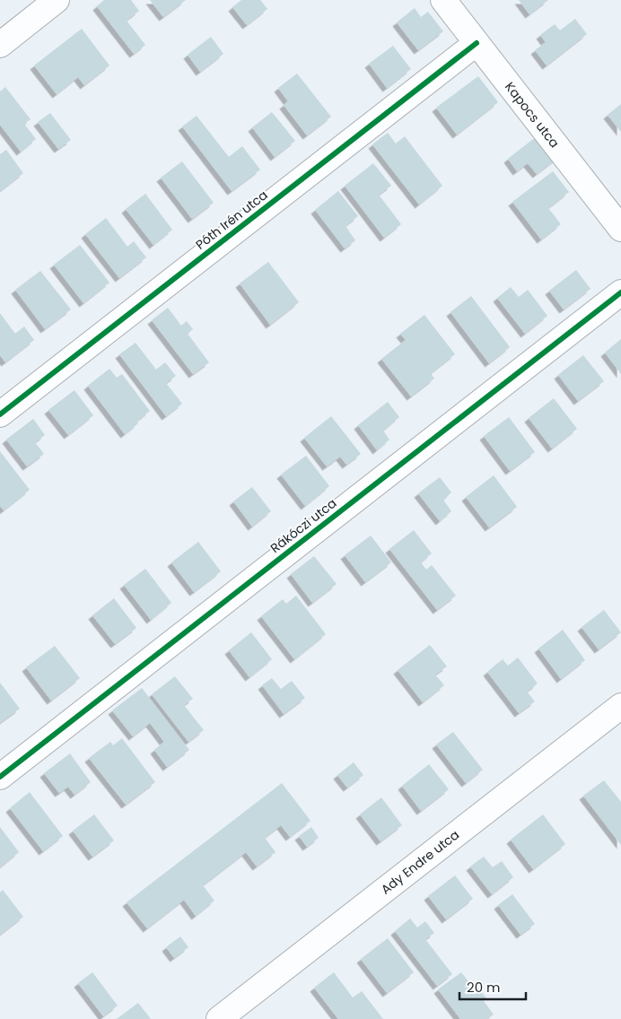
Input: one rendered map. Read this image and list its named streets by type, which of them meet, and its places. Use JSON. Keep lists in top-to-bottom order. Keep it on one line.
{"streets":{"street":["Kapocs utca","Póth Irén utca","Rákóczi utca","Ady Endre utca"]},"crossings":[["Kapocs utca","Póth Irén utca"]],"scale_bar":"20 m"}
